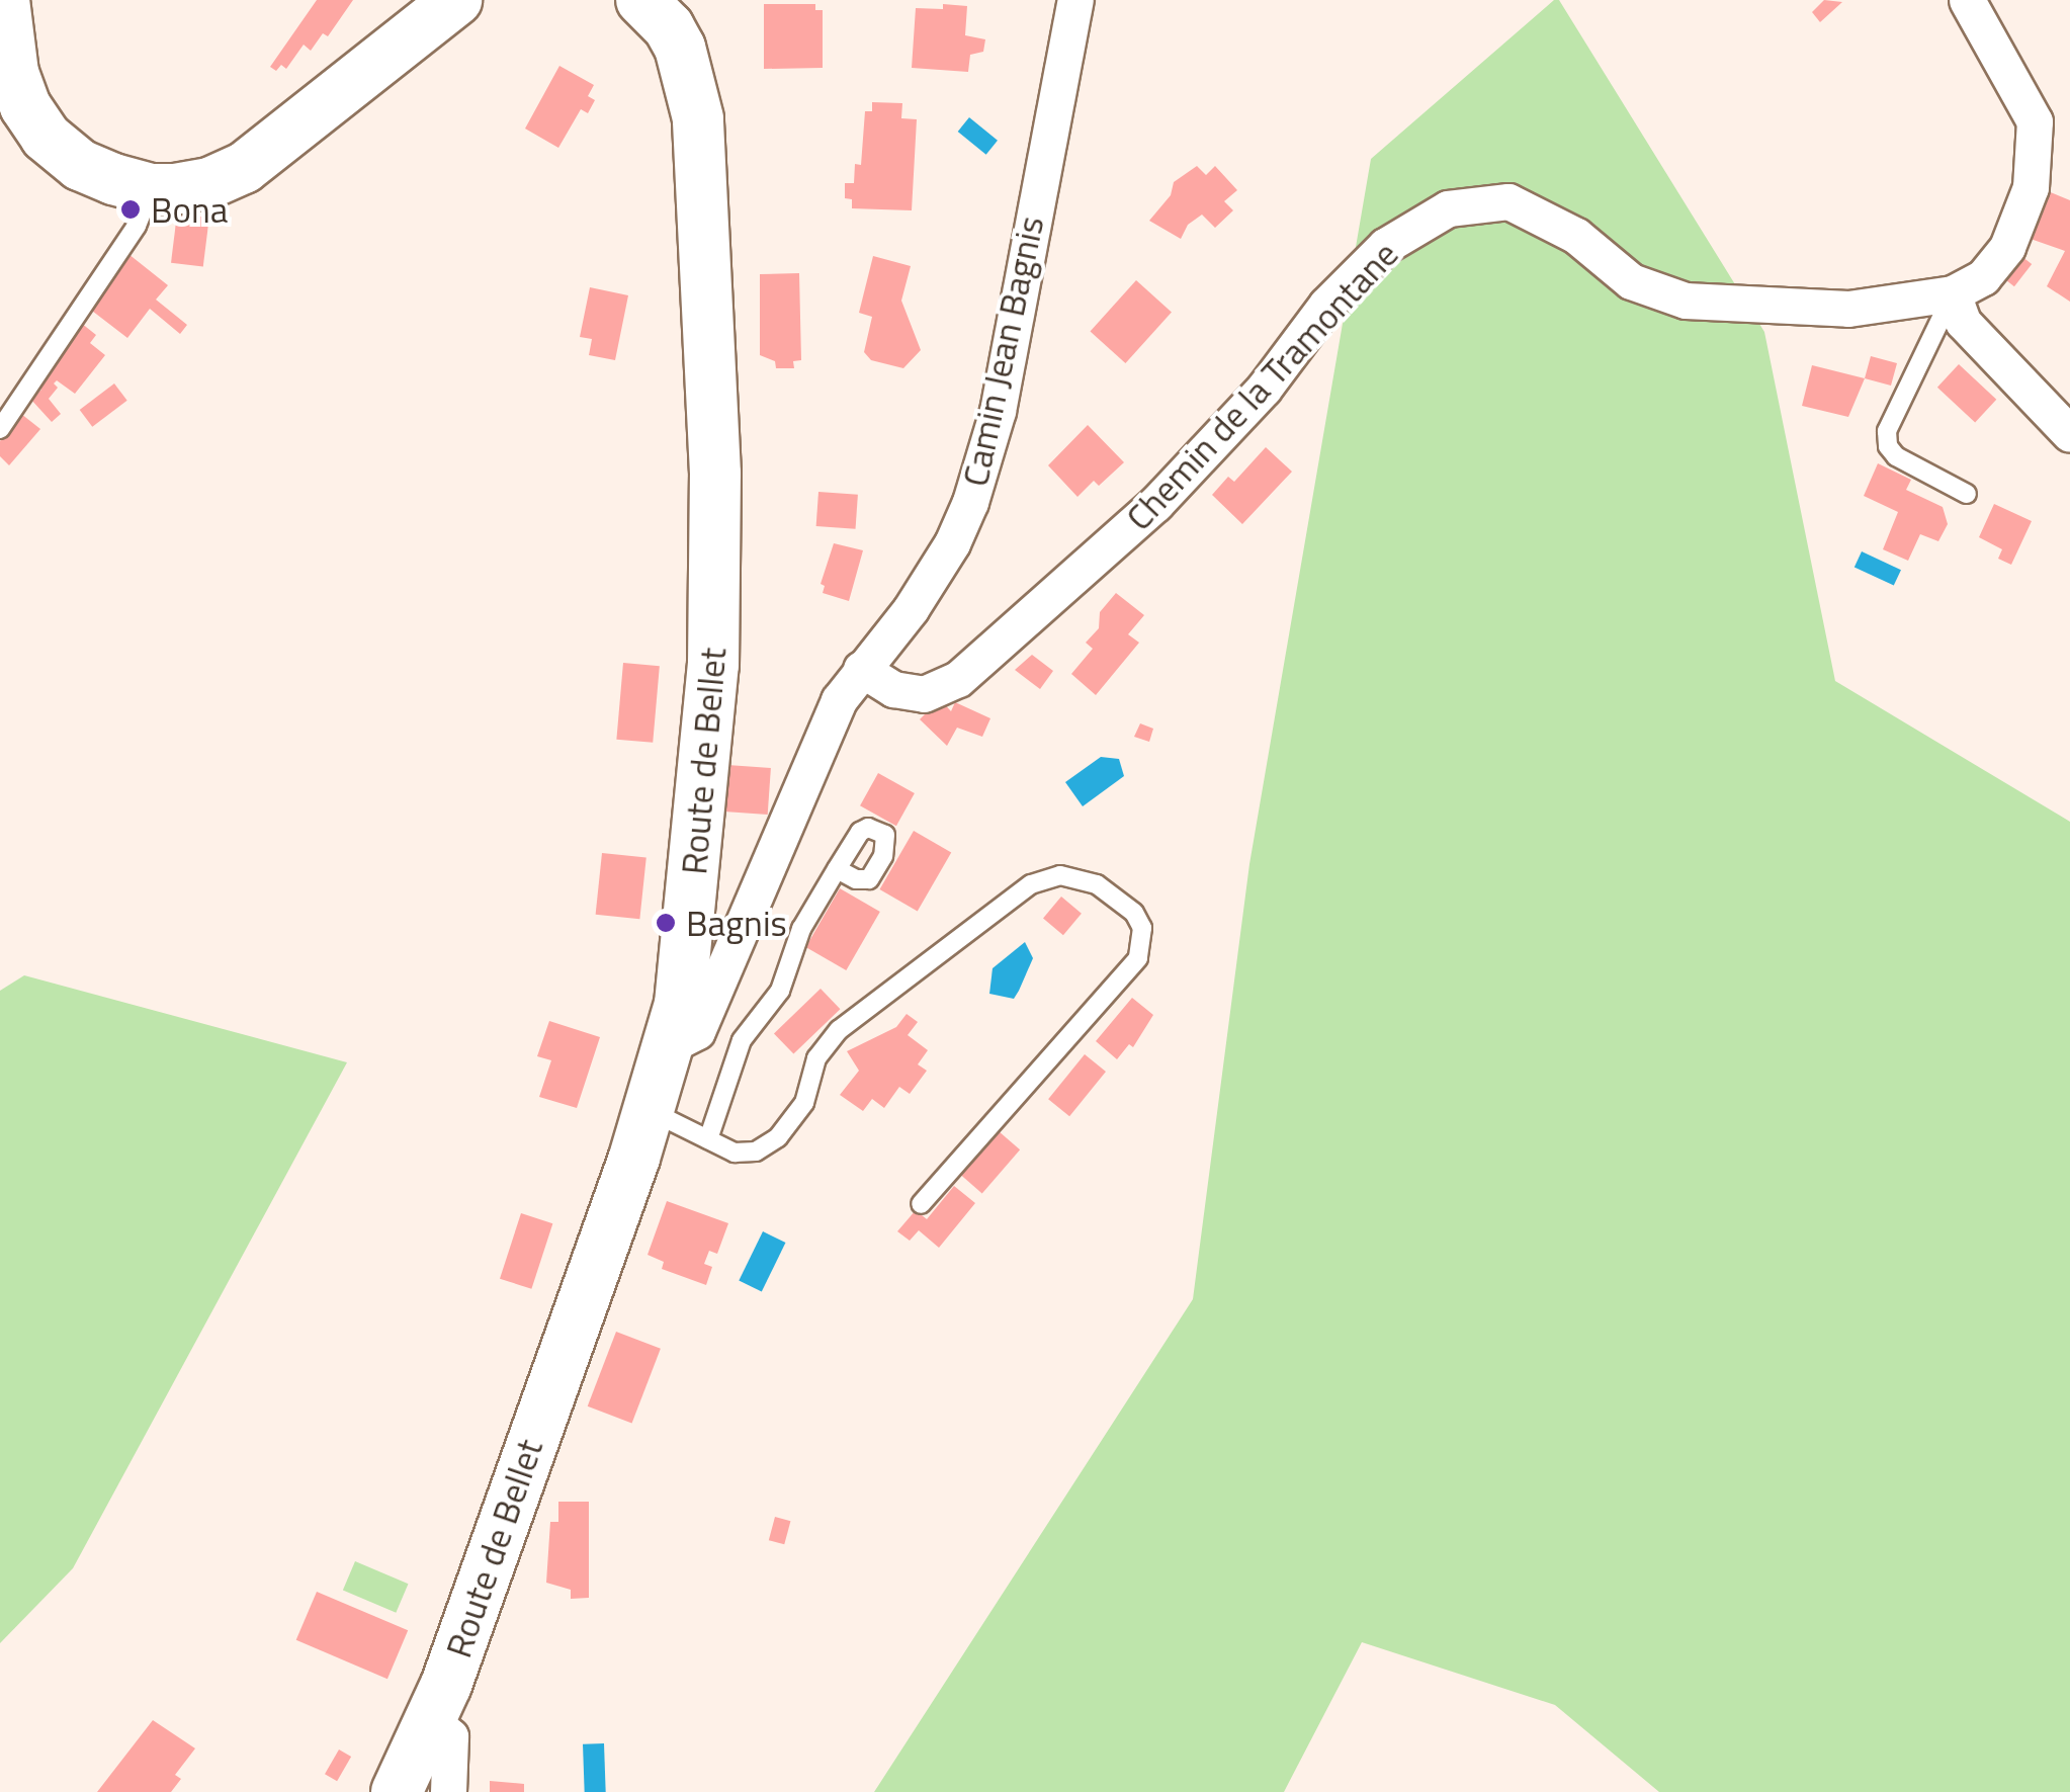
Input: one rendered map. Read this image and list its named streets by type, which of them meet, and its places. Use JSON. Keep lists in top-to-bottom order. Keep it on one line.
{"streets":{"main road":["Route de Bellet"],"street":["Camin Jean Bagnis","Chemin de la Tramontane"]},"crossings":[["Camin Jean Bagnis","Chemin de la Tramontane"],["Camin Jean Bagnis","Route de Bellet"]],"places":["Bona","Bagnis"]}
